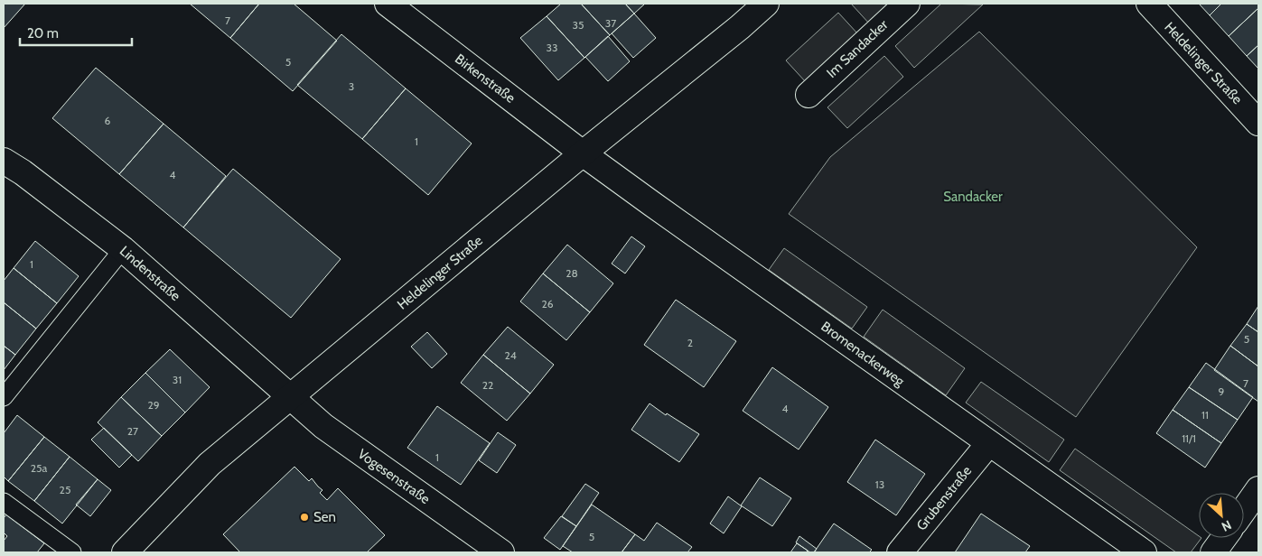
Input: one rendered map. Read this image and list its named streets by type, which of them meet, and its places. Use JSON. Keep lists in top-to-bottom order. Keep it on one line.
{"streets":{"street":["Im Sandacker","Heldelinger Straße","Birkenstraße","Lindenstraße","Bromenackerweg","Vogesenstraße","Grubenstraße"]},"crossings":[["Heldelinger Straße","Birkenstraße"],["Heldelinger Straße","Lindenstraße"],["Heldelinger Straße","Bromenackerweg"],["Heldelinger Straße","Vogesenstraße"],["Birkenstraße","Bromenackerweg"],["Lindenstraße","Vogesenstraße"],["Bromenackerweg","Grubenstraße"]],"parks":["Sandacker"],"places":["Sen"],"house_numbers":["7","37","35","33","5","3","6","1","4","1","28","26","5","2","24","31","7","22","9","29","4","11","27","11/1","1","25a","13","25","5"],"scale_bar":"20 m","north":"bottom right"}
